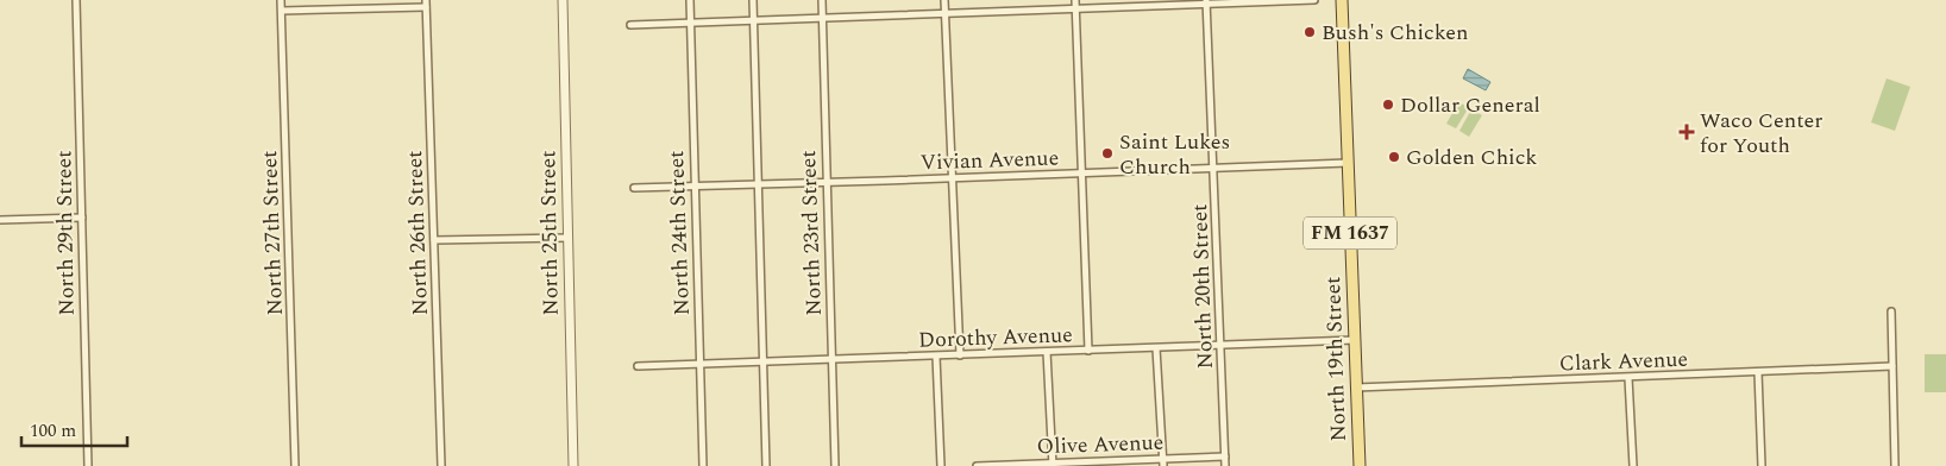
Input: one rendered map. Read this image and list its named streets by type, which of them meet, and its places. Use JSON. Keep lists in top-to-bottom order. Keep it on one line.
{"streets":{"main road":["FM 1637","North 19th Street"],"street":["Vivian Avenue","North 29th Street","North 27th Street","North 26th Street","North 25th Street","North 24th Street","North 23rd Street","North 20th Street","Dorothy Avenue","Clark Avenue","Olive Avenue"]},"crossings":[["Vivian Avenue","North 24th Street"],["Vivian Avenue","North 23rd Street"],["Vivian Avenue","North 20th Street"],["Vivian Avenue","North 19th Street"],["North 24th Street","Dorothy Avenue"],["North 23rd Street","Dorothy Avenue"],["North 20th Street","Dorothy Avenue"],["North 20th Street","Olive Avenue"],["Dorothy Avenue","North 19th Street"],["North 19th Street","Clark Avenue"]],"places":{"other":["Bush's Chicken","Dollar General","Saint Lukes Church","Golden Chick"],"health":["Waco Center for Youth"]},"scale_bar":"100 m"}
